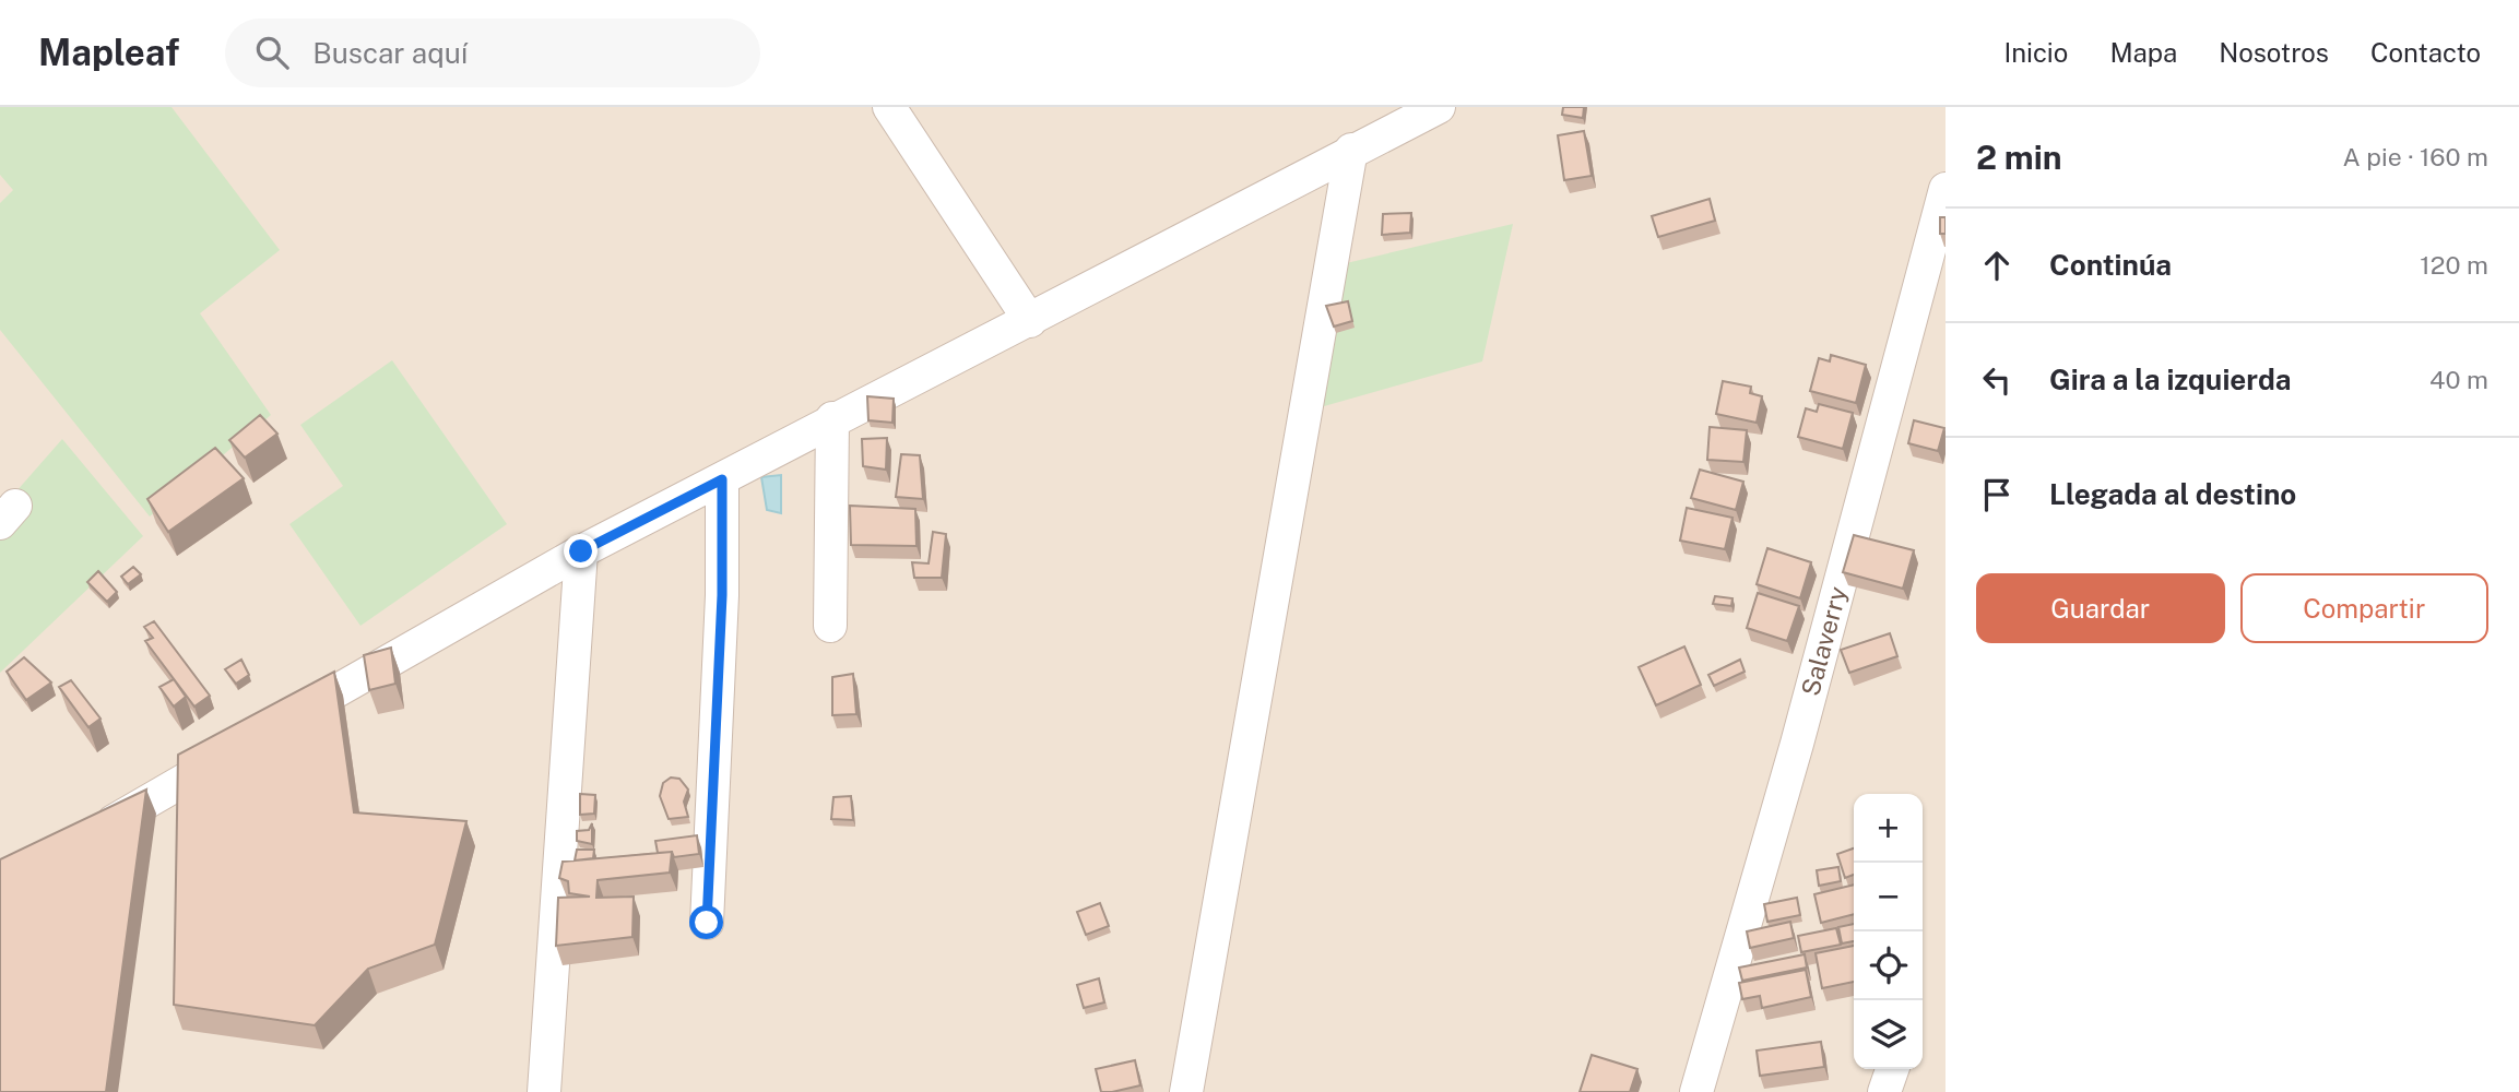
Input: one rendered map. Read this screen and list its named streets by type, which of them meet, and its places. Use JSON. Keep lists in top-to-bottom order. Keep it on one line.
{"streets":{"street":["Salaverry"]},"page":{"header":"Mapleaf","search":"Buscar aquí","nav":["Inicio","Mapa","Nosotros","Contacto"],"heading":["2 min","A pie · 160 m"],"list":[["Continúa","120 m"],["Gira a la izquierda","40 m"],"Llegada al destino"],"buttons":["Guardar","Compartir"],"map_buttons":["+","−"]}}
